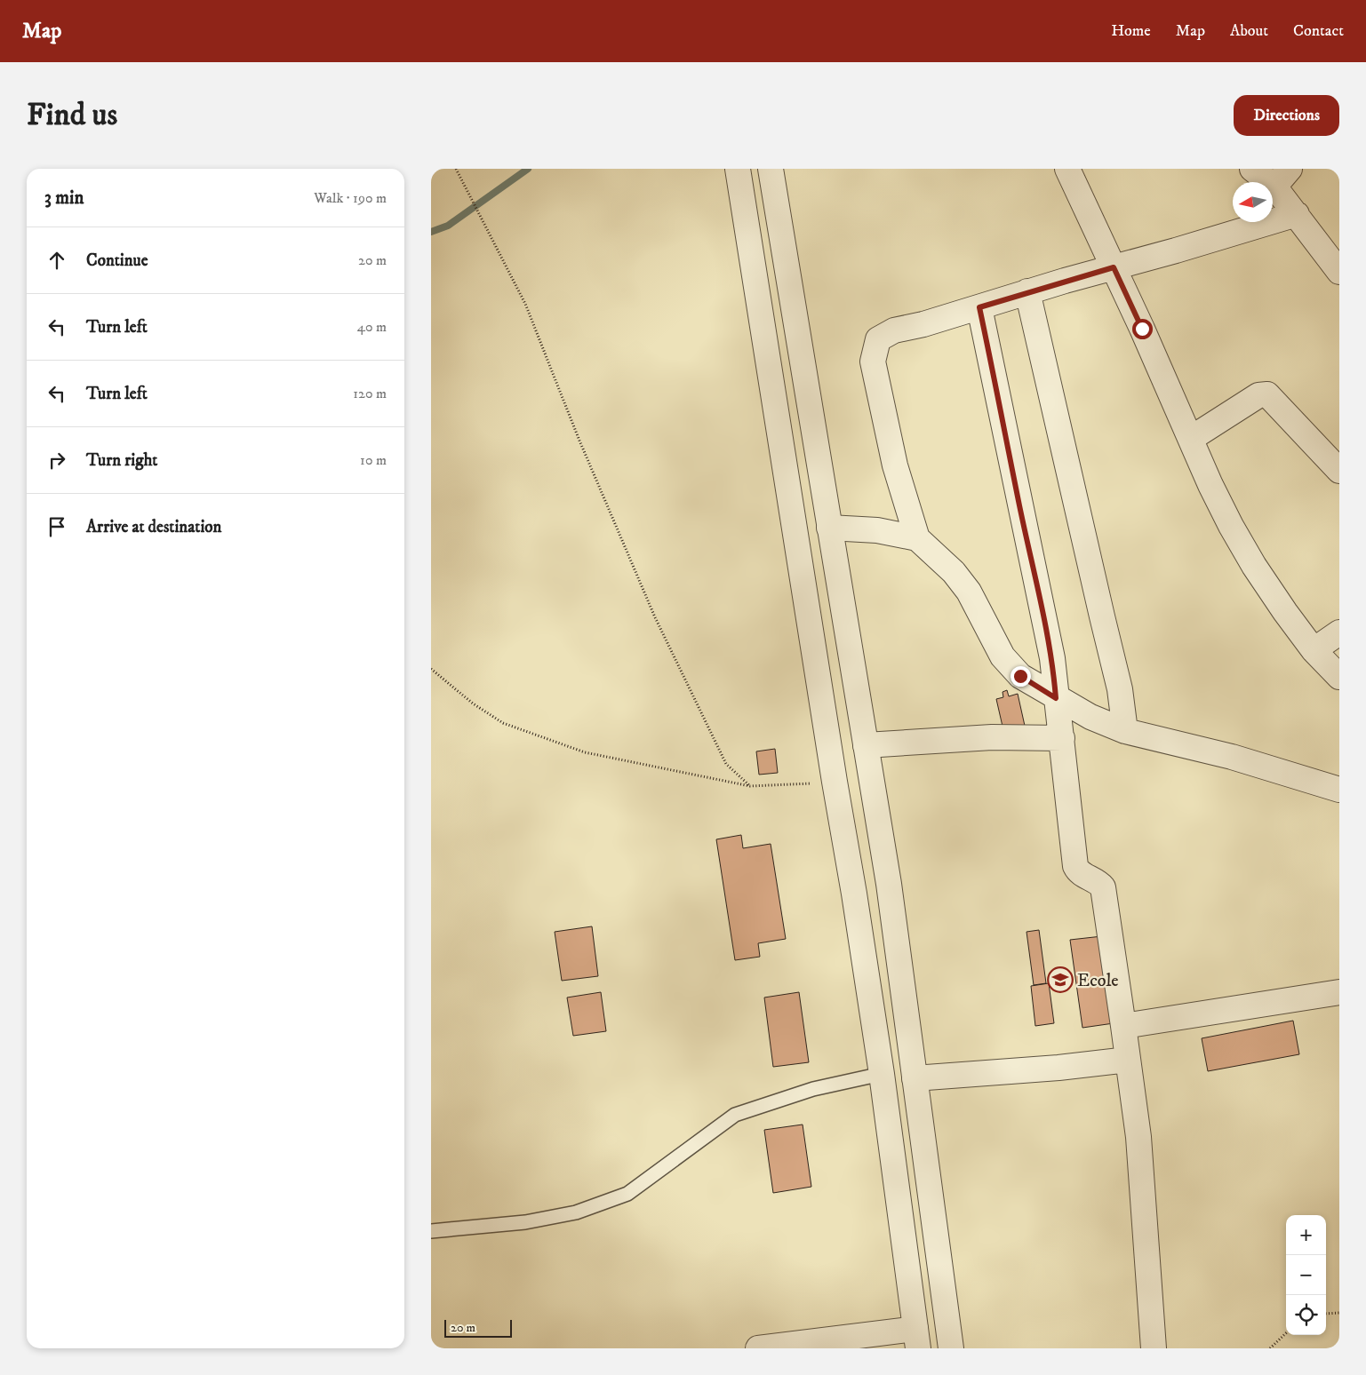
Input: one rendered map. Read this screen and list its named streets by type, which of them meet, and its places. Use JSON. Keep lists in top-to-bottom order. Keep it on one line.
{"places":{"school or university":["Ecole"]},"scale_bar":"20 m","north":"left","page":{"header":"Map","nav":["Home","Map","About","Contact"],"buttons":"Directions","title":"Find us","heading":["3 min","Walk · 190 m"],"list":[["Continue","20 m"],["Turn left","40 m"],["Turn left","120 m"],["Turn right","10 m"],"Arrive at destination"],"map_buttons":["+","−"],"scale":"20 m"}}
